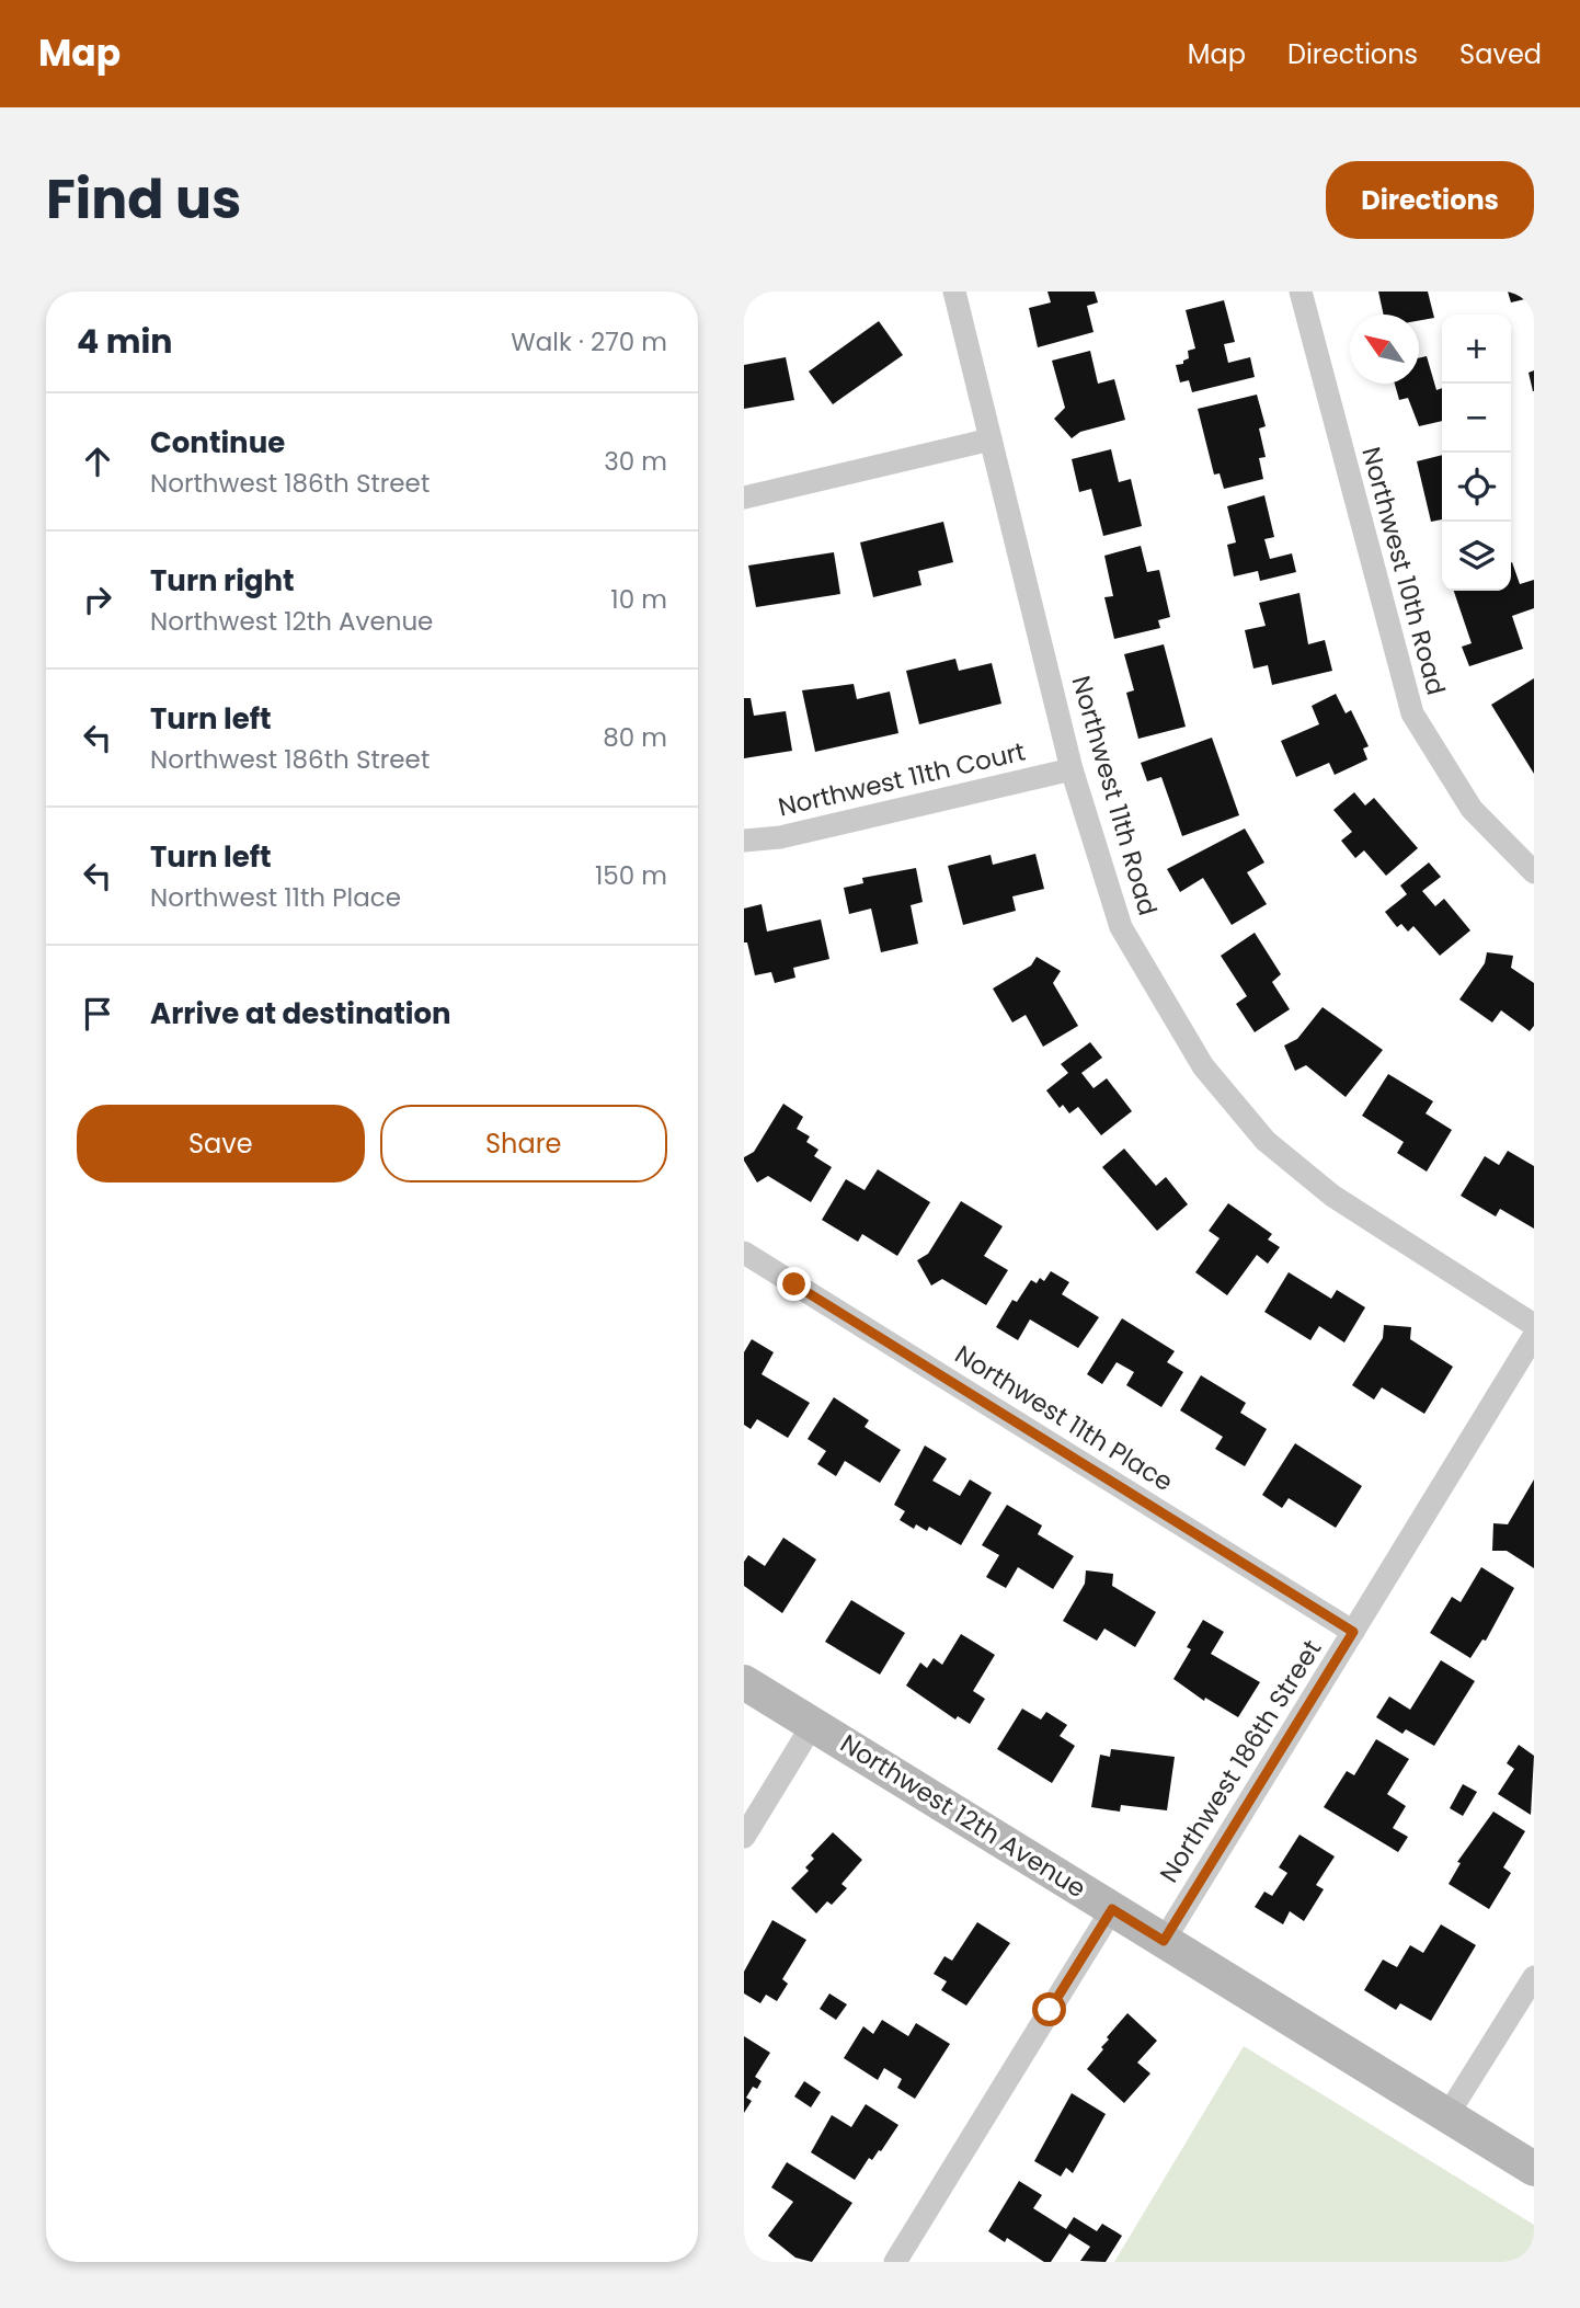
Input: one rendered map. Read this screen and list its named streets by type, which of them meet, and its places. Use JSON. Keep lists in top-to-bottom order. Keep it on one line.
{"streets":{"street":["Northwest 10th Road","Northwest 11th Court","Northwest 11th Road","Northwest 11th Place","Northwest 186th Street","Northwest 12th Avenue"]},"crossings":[["Northwest 11th Court","Northwest 11th Road"],["Northwest 11th Place","Northwest 186th Street"],["Northwest 186th Street","Northwest 12th Avenue"]],"north":"top left","page":{"header":"Map","nav":["Map","Directions","Saved"],"title":"Find us","buttons":["Directions",["Save","Share"]],"heading":["4 min","Walk · 270 m"],"map_buttons":["+","−"],"list":[["Continue","Northwest 186th Street","30 m"],["Turn right","Northwest 12th Avenue","10 m"],["Turn left","Northwest 186th Street","80 m"],["Turn left","Northwest 11th Place","150 m"],"Arrive at destination"]}}
